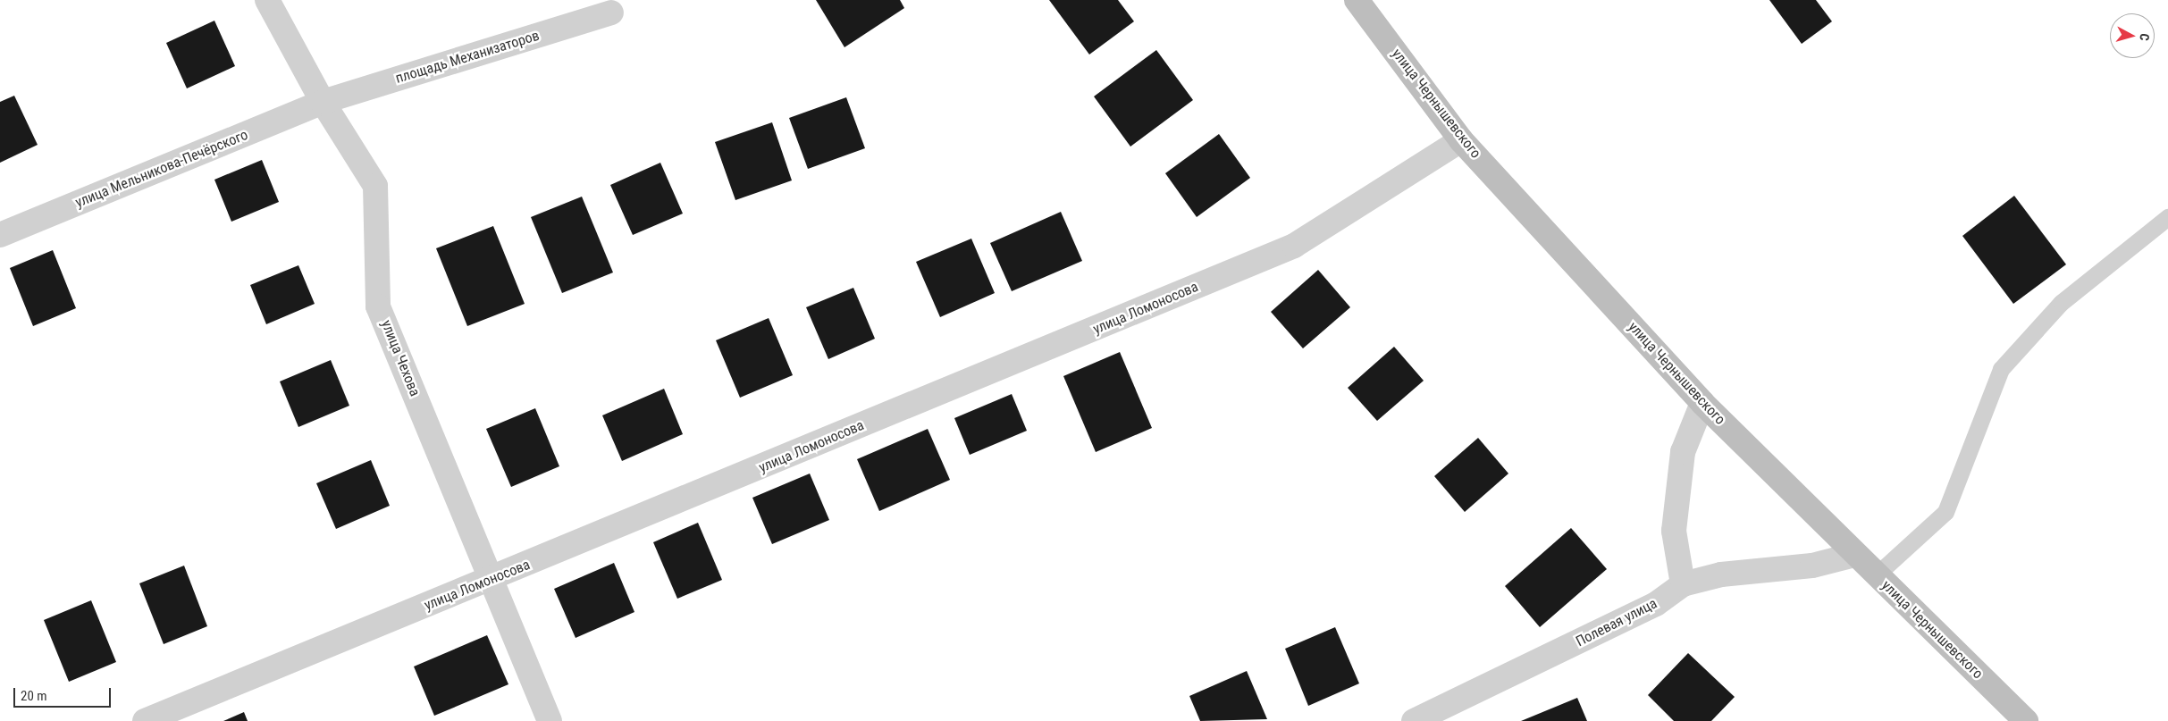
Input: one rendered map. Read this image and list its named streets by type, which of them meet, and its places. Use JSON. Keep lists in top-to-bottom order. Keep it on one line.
{"streets":{"main road":["улица Чернышевского"],"street":["площадь Механизаторов","улица Мельникова-Печёрского","улица Ломоносова","улица Чехова","Полевая улица"]},"crossings":[["площадь Механизаторов","улица Мельникова-Печёрского"],["площадь Механизаторов","улица Чехова"],["улица Чернышевского","улица Ломоносова"],["улица Чернышевского","Полевая улица"],["улица Мельникова-Печёрского","улица Чехова"],["улица Ломоносова","улица Чехова"]],"scale_bar":"20 m","north":"right"}
